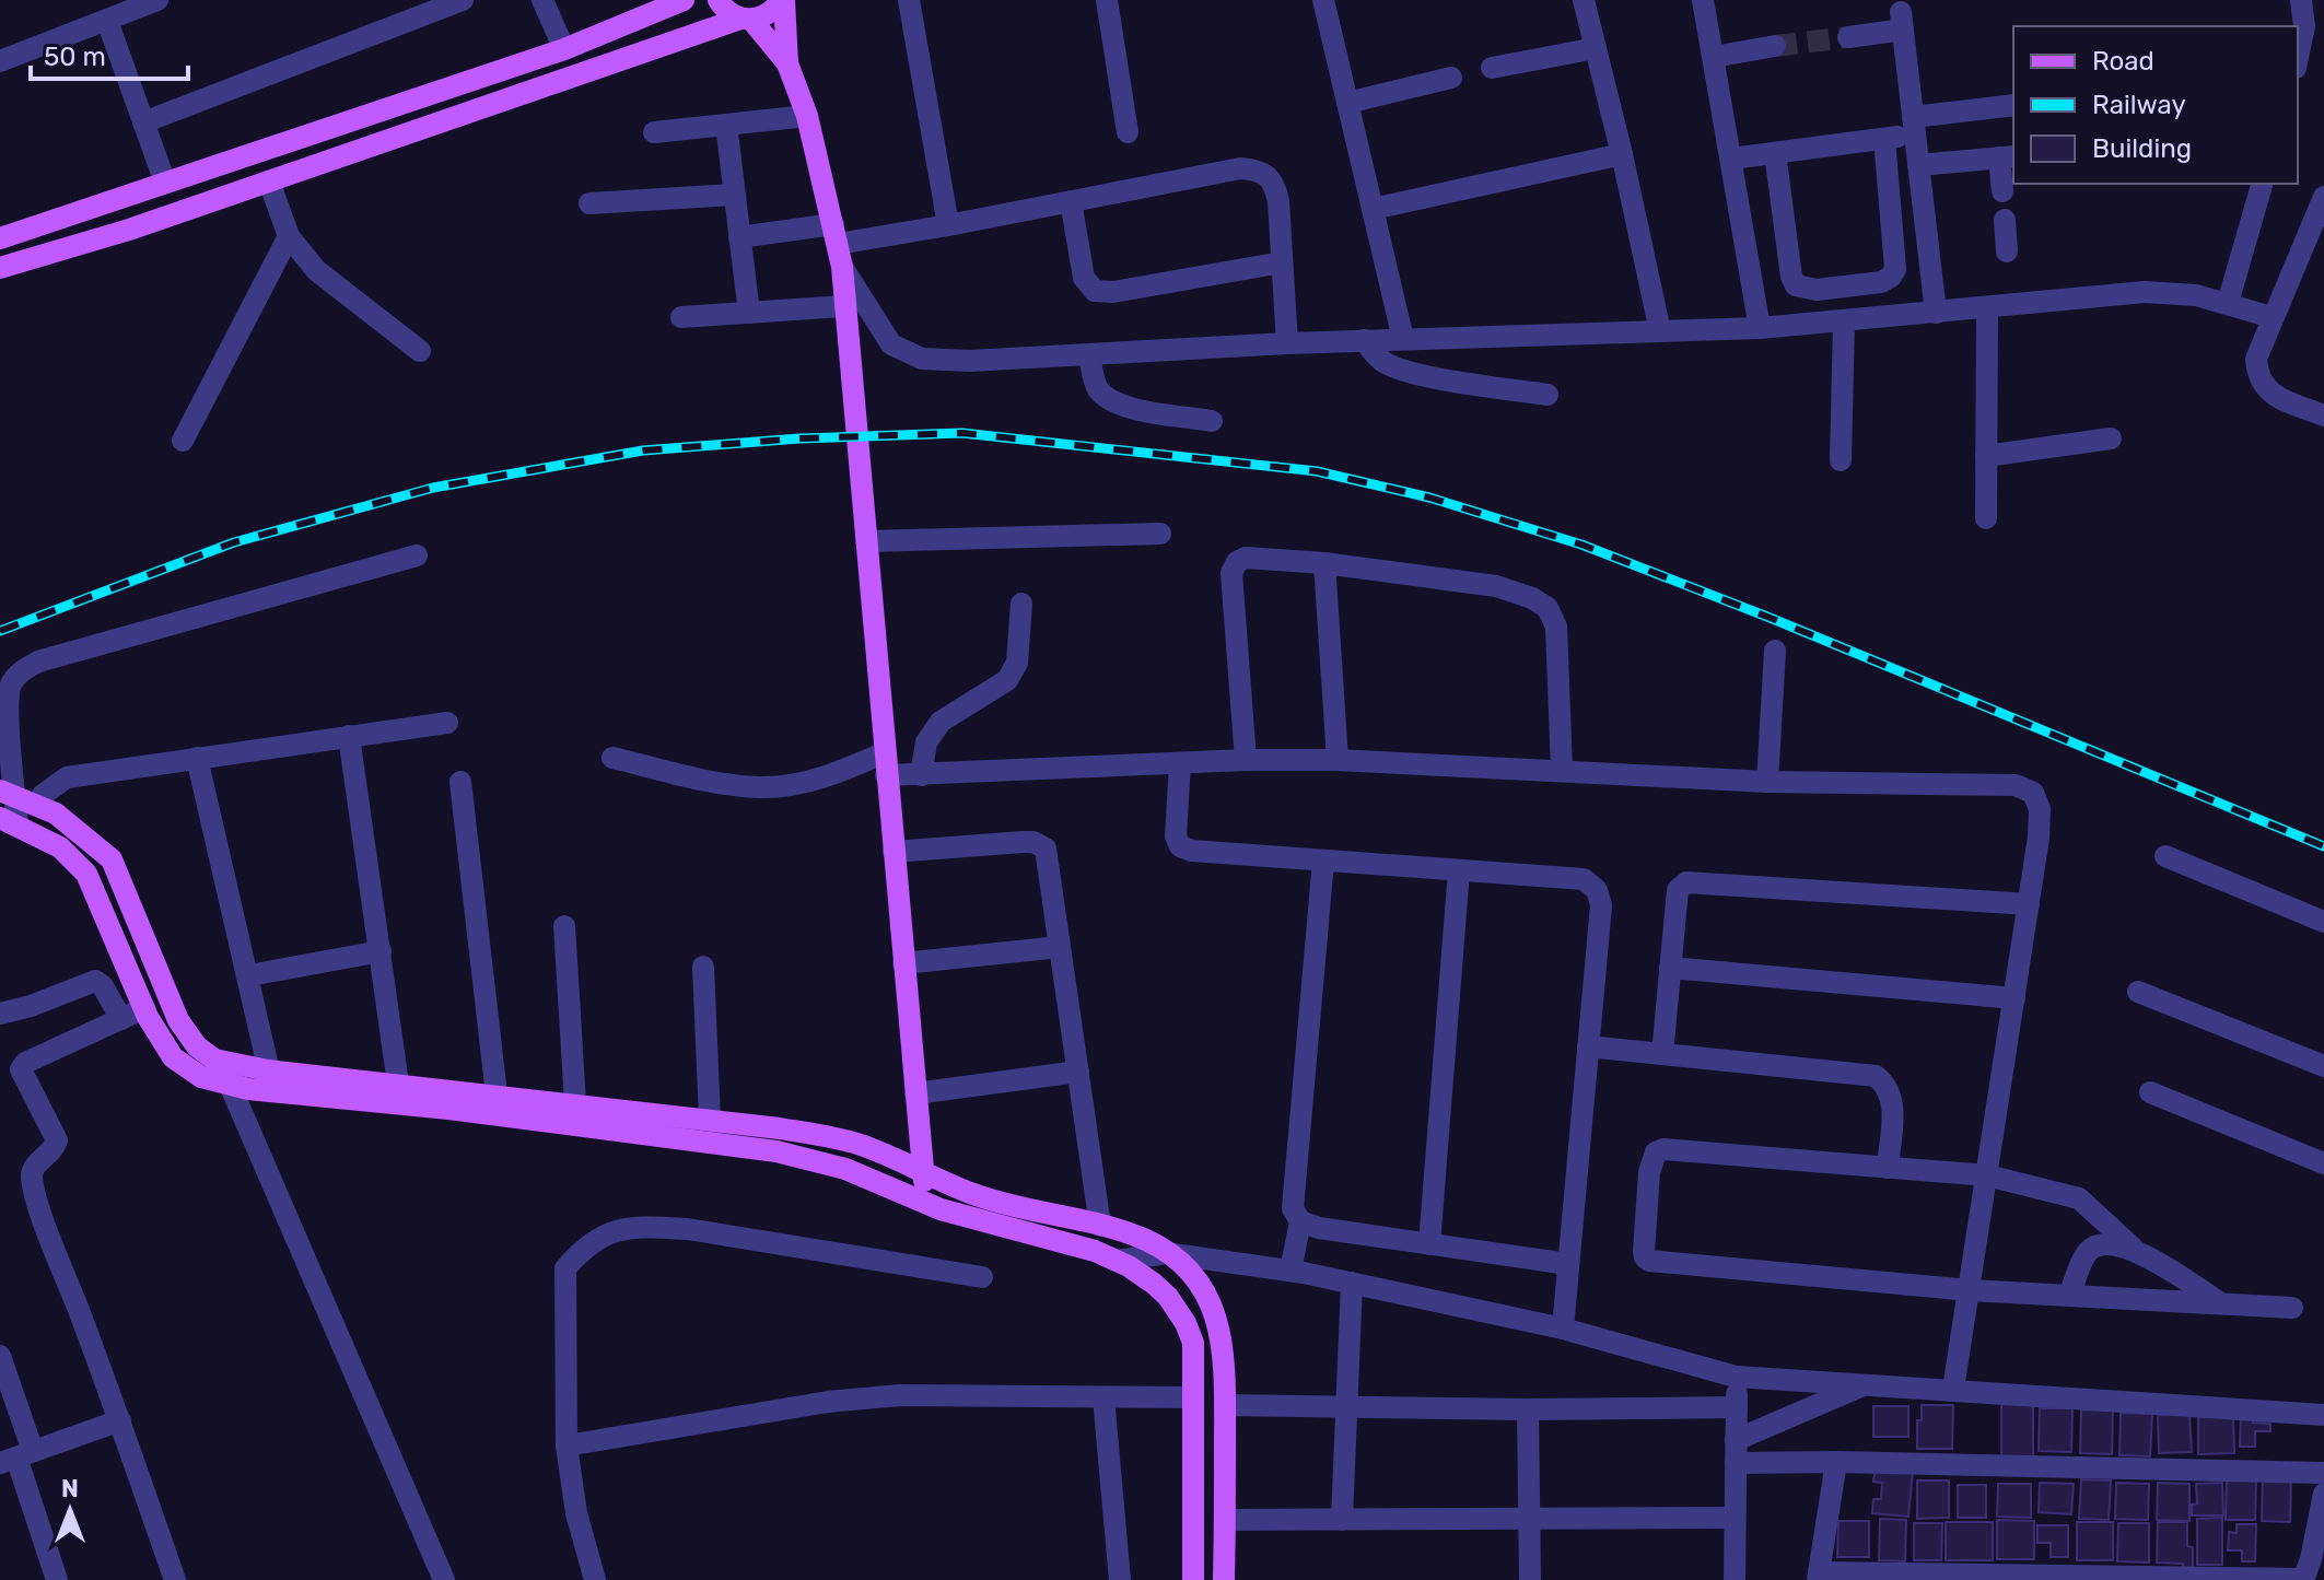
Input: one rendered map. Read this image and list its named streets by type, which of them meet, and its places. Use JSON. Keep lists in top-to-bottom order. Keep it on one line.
{"legend":["Road","Railway","Building"],"scale_bar":"50 m","north":"top"}
